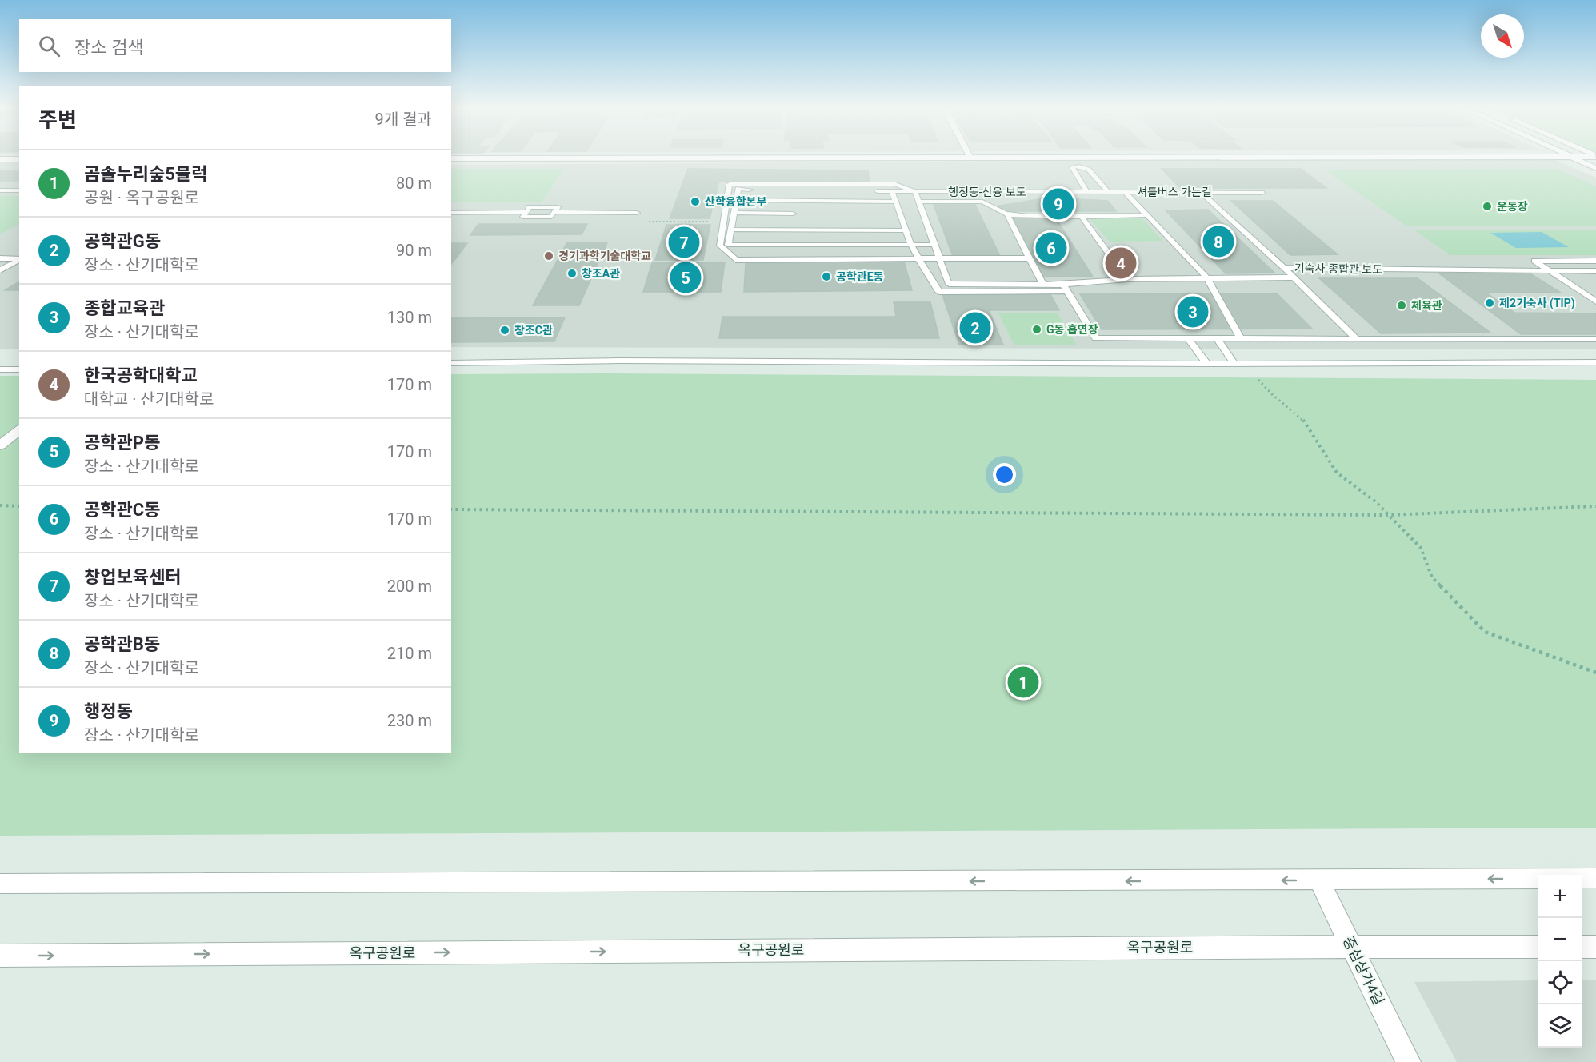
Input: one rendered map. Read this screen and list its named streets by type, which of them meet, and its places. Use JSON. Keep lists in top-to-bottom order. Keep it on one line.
{"streets":{"street":["옥구공원로","중심상가4길"],"lane":["행정동-산융 보도","셔틀버스 가는길","기숙사-종합관 보도"]},"crossings":[["행정동-산융 보도","셔틀버스 가는길"],["옥구공원로","중심상가4길"]],"places":["산학융합본부","운동장","경기과학기술대학교","창조A관","공학관E동","제2기숙사 (TIP)","체육관","G동 흡연장","창조C관"],"north":"bottom right","page":{"search":"장소 검색","heading":["주변","9개 결과"],"list":[{"mark":"1","name":"곰솔누리숲5블럭","note":"공원 · 옥구공원로","value":"80 m"},{"mark":"2","name":"공학관G동","note":"장소 · 산기대학로","value":"90 m"},{"mark":"3","name":"종합교육관","note":"장소 · 산기대학로","value":"130 m"},{"mark":"4","name":"한국공학대학교","note":"대학교 · 산기대학로","value":"170 m"},{"mark":"5","name":"공학관P동","note":"장소 · 산기대학로","value":"170 m"},{"mark":"6","name":"공학관C동","note":"장소 · 산기대학로","value":"170 m"},{"mark":"7","name":"창업보육센터","note":"장소 · 산기대학로","value":"200 m"},{"mark":"8","name":"공학관B동","note":"장소 · 산기대학로","value":"210 m"},{"mark":"9","name":"행정동","note":"장소 · 산기대학로","value":"230 m"}],"pins":["9","8","7","6","4","5","3","2","1"],"map_buttons":["+","−"]}}
